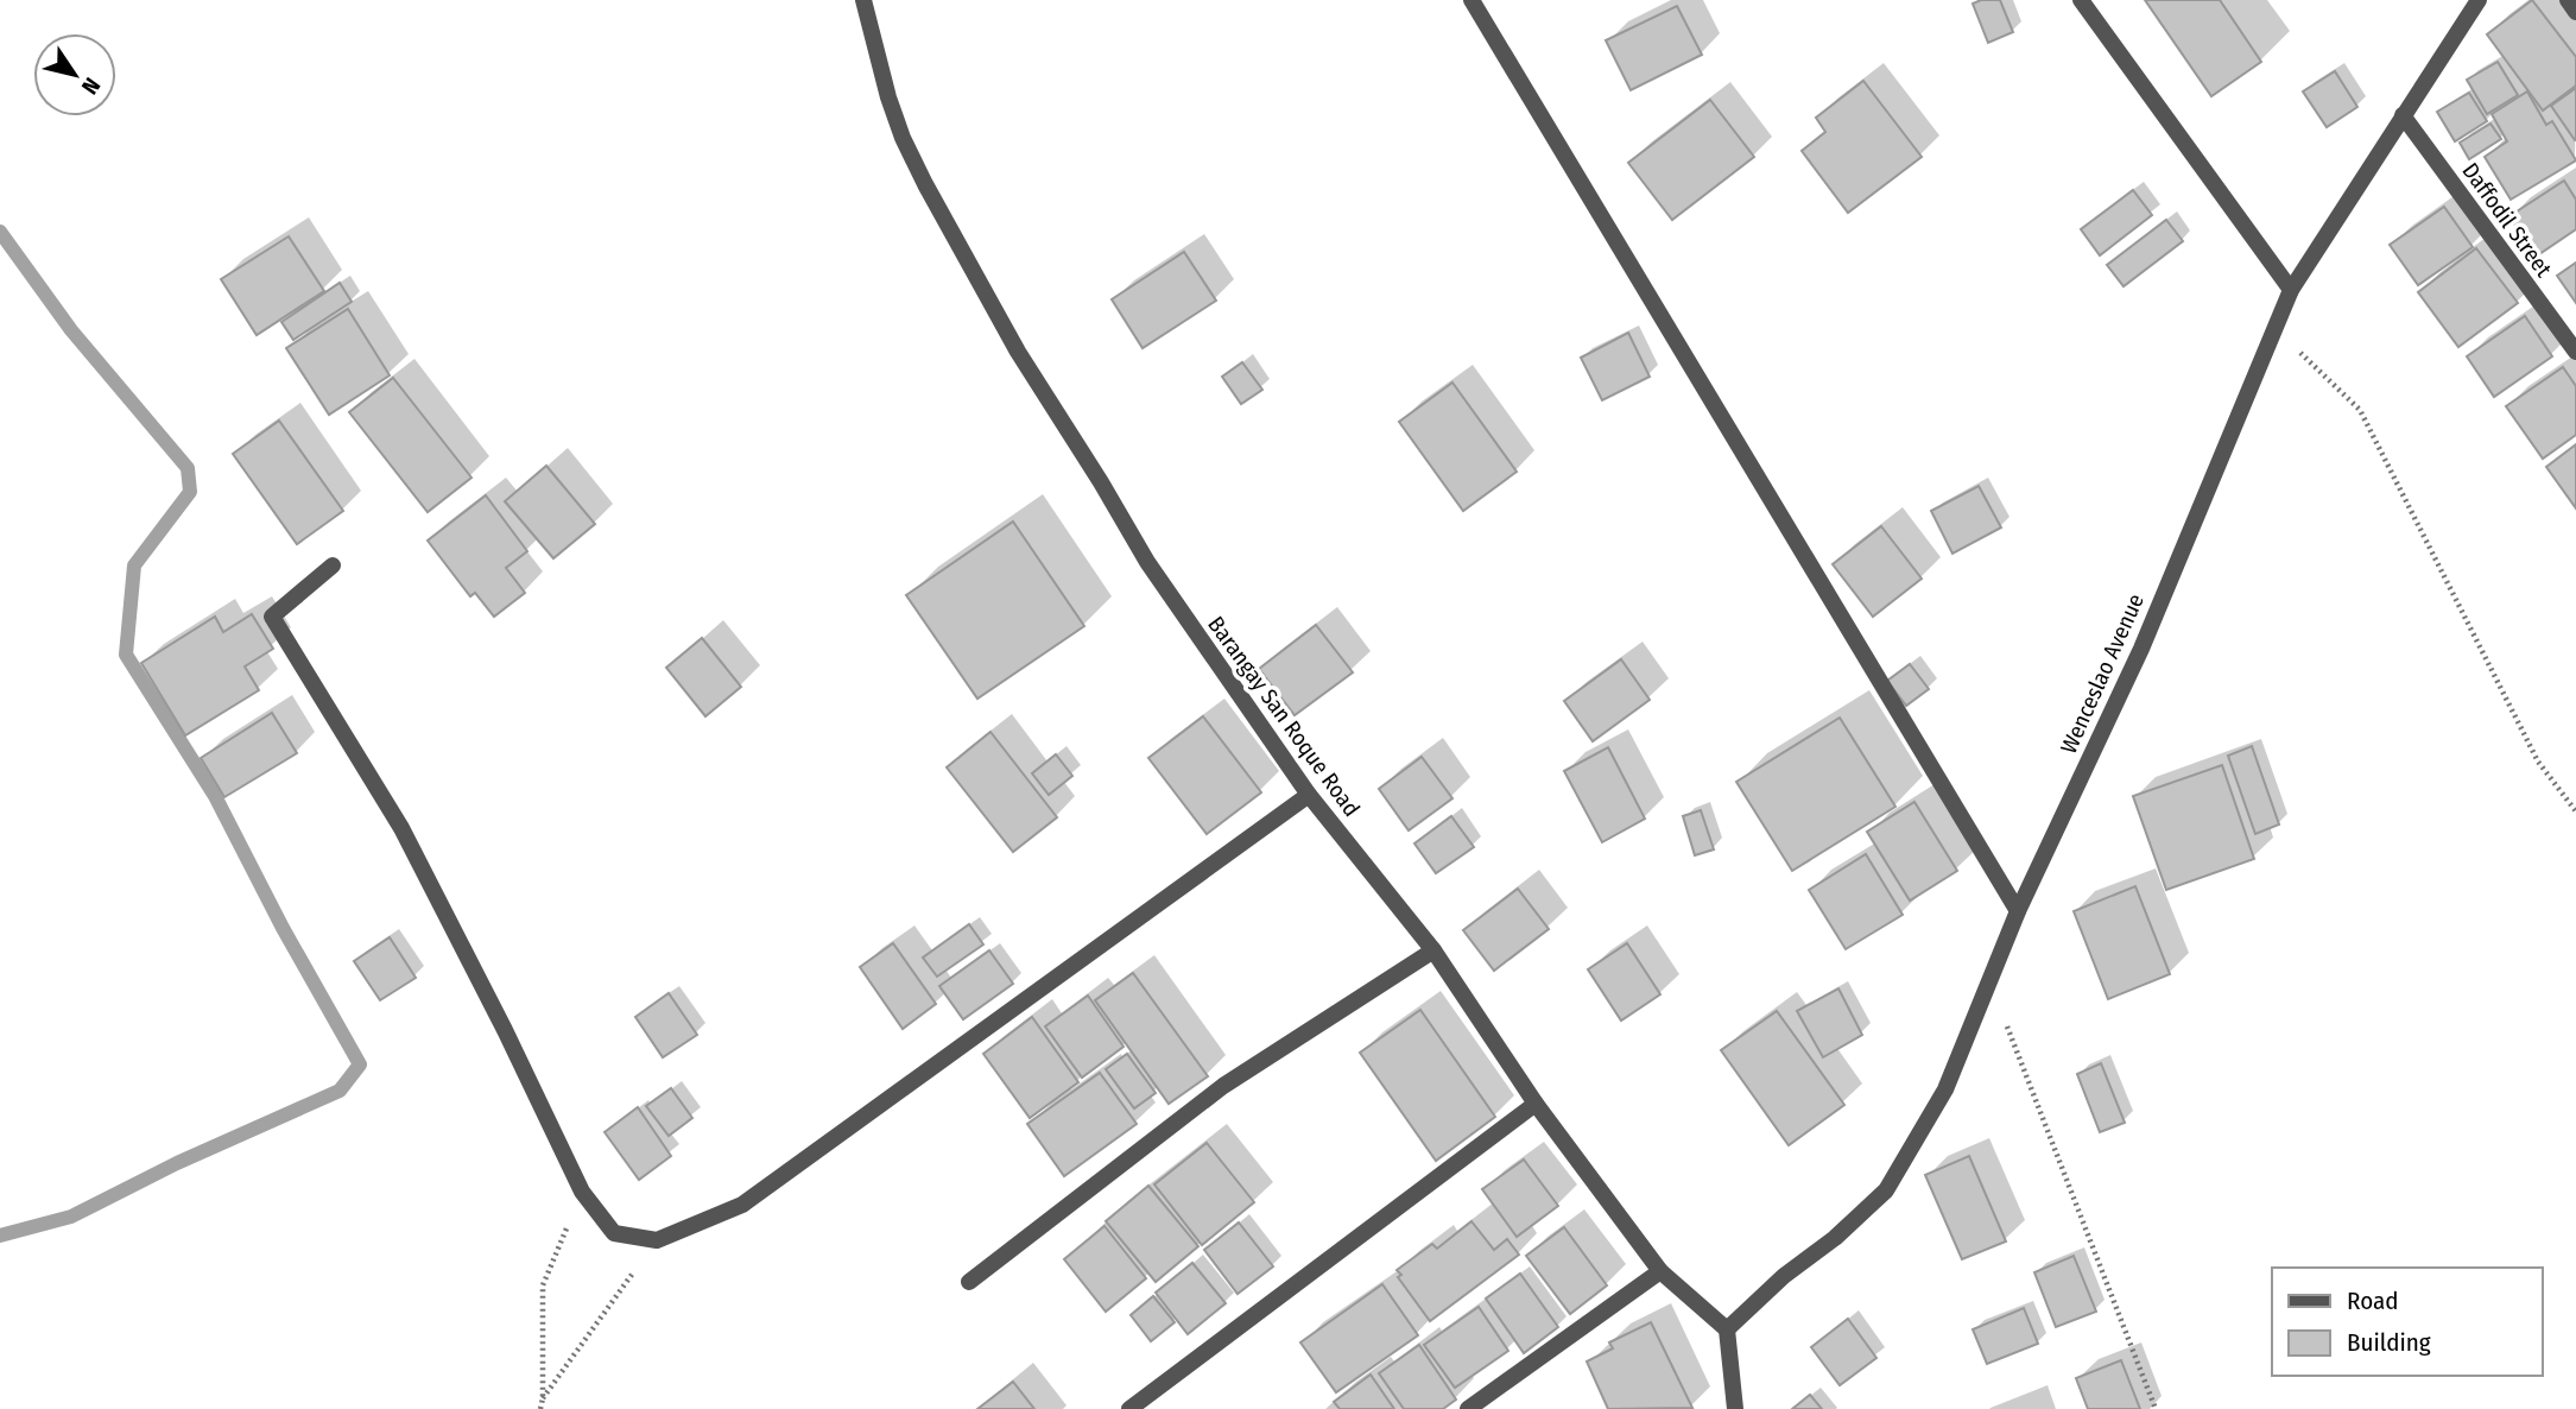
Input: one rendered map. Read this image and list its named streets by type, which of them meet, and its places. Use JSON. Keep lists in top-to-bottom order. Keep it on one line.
{"streets":{"street":["Daffodil Street","Wenceslao Avenue","Barangay San Roque Road"]},"crossings":[["Daffodil Street","Wenceslao Avenue"],["Wenceslao Avenue","Barangay San Roque Road"]],"legend":["Road","Building"],"north":"bottom right"}
